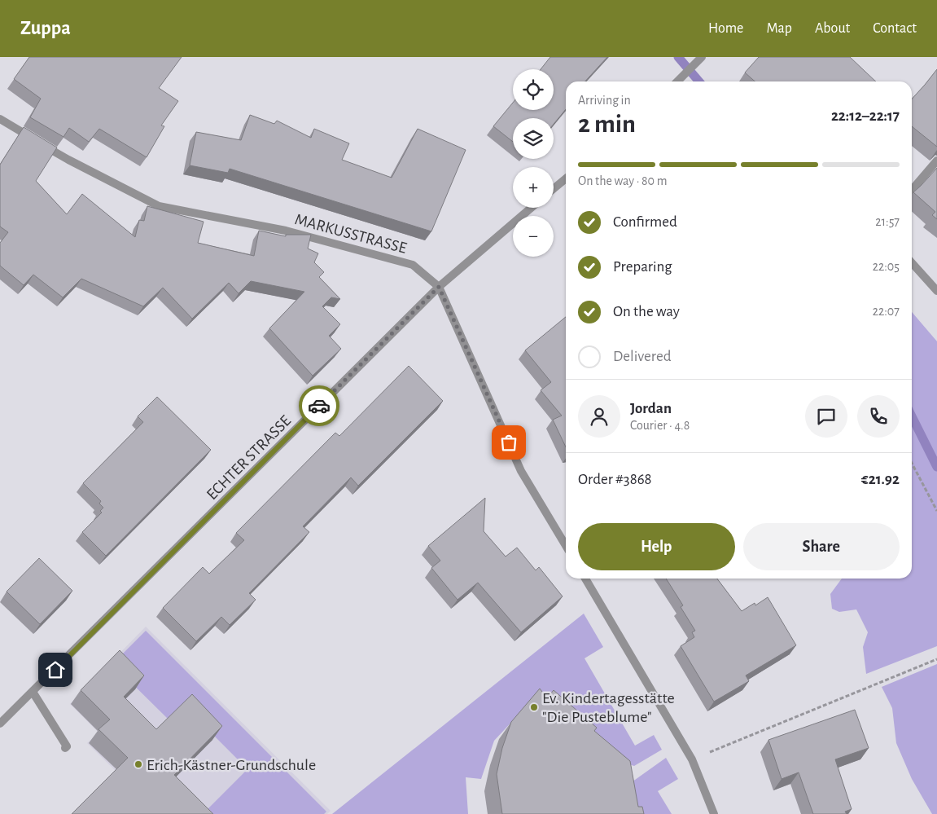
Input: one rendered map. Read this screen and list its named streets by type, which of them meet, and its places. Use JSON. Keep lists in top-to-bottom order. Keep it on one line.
{"streets":{"street":["MARKUSSTRASSE","ECHTER STRASSE"]},"crossings":[["MARKUSSTRASSE","ECHTER STRASSE"]],"places":["Ev. Kindertagesstätte \"Die Pusteblume\"","Erich-Kästner-Grundschule"],"page":{"header":"Zuppa","nav":["Home","Map","About","Contact"],"map_buttons":["+","−"],"heading":["2 min","Arriving in","22:12–22:17"],"panel":["Jordan","Courier · 4.8","Order #3868","€21.92"],"bar":"On the way · 80 m","list":[["Confirmed","21:57"],["Preparing","22:05"],["On the way","22:07"],"Delivered"],"buttons":["Help","Share"]}}
